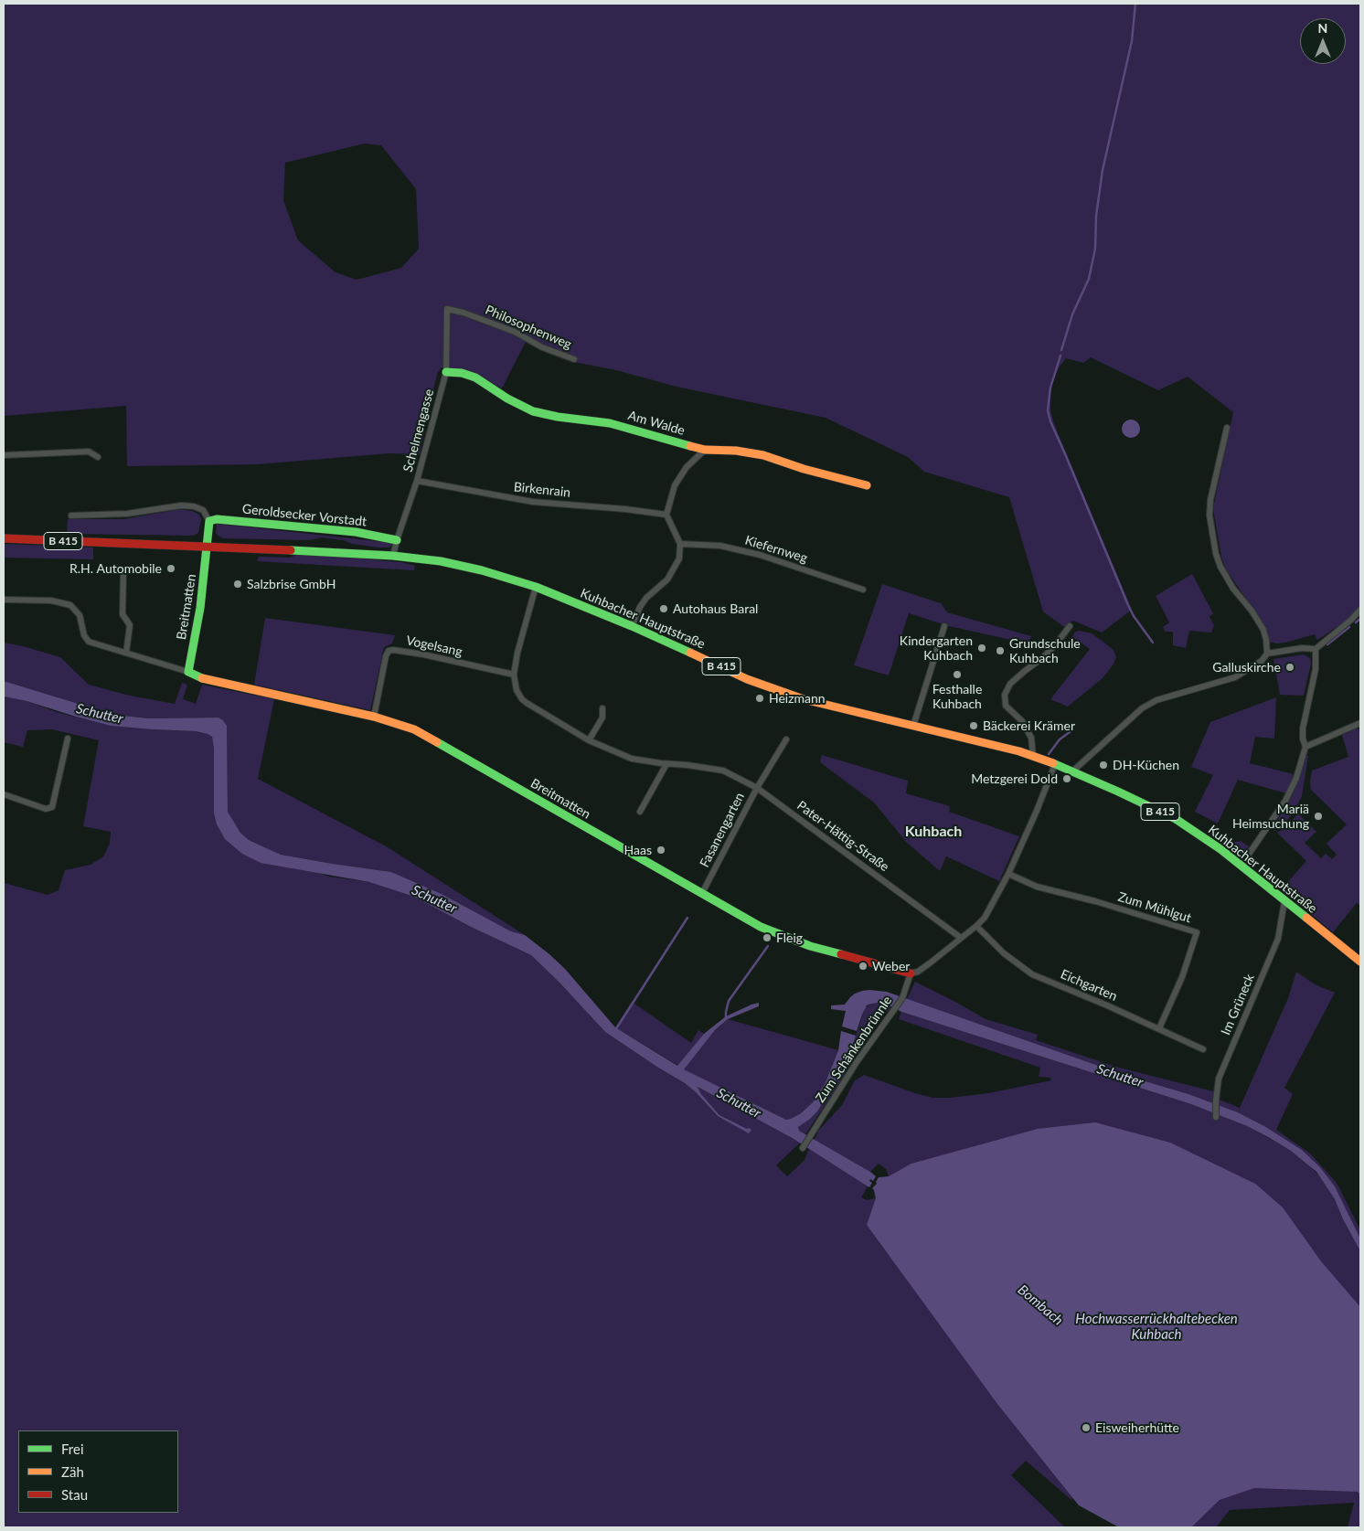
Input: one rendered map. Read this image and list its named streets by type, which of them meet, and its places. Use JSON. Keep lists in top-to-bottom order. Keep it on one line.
{"streets":{"street":["Philosophenweg","Am Walde","Schelmengasse","Birkenrain","Geroldsecker Vorstadt","B 415","Kiefernweg","Breitmatten","Kuhbacher Hauptstraße","Vogelsang","Fasanengarten","Pater-Hättig-Straße","Zum Mühlgut","Eichgarten","Im Grüneck","Zum Schänkenbrünnle"]},"crossings":[["Philosophenweg","Schelmengasse"],["Am Walde","Schelmengasse"],["Schelmengasse","Birkenrain"],["Schelmengasse","Geroldsecker Vorstadt"],["Schelmengasse","B 415"],["Schelmengasse","Kuhbacher Hauptstraße"],["B 415","Breitmatten"],["B 415","Kuhbacher Hauptstraße"],["Breitmatten","Vogelsang"],["Breitmatten","Fasanengarten"],["Breitmatten","Zum Schänkenbrünnle"],["Kuhbacher Hauptstraße","Fasanengarten"],["Kuhbacher Hauptstraße","Im Grüneck"],["Vogelsang","Fasanengarten"],["Fasanengarten","Pater-Hättig-Straße"],["Zum Mühlgut","Eichgarten"]],"districts":["Kuhbach"],"water":["Schutter","Bombach","Hochwasserrückhaltebecken Kuhbach"],"places":["R.H. Automobile","Salzbrise GmbH","Autohaus Baral","Kindergarten Kuhbach","Grundschule Kuhbach","Galluskirche","Festhalle Kuhbach","Heizmann","Bäckerei Krämer","DH-Küchen","Metzgerei Dold","Mariä Heimsuchung","Haas","Fleig","Weber","Eisweiherhütte"],"legend":["Frei","Zäh","Stau"],"north":"top"}
